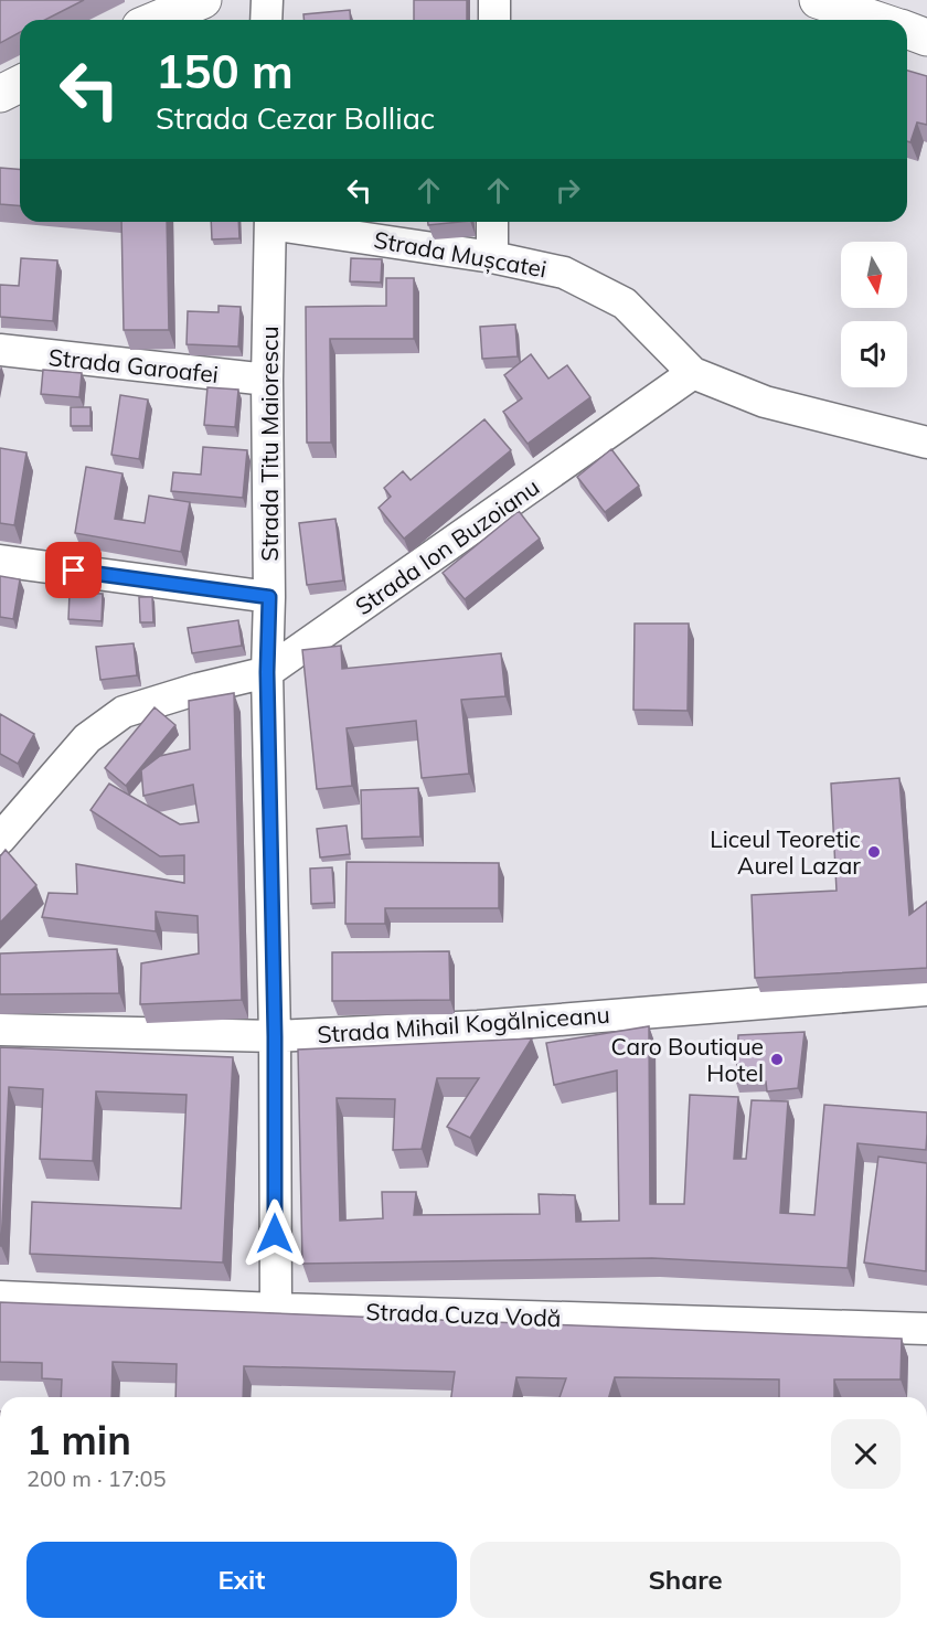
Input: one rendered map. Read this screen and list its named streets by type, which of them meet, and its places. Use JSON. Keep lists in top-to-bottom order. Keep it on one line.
{"streets":{"street":["Strada Mușcatei","Strada Garoafei","Strada Titu Maiorescu","Strada Ion Buzoianu","Strada Mihail Kogălniceanu","Strada Cuza Vodă"]},"crossings":[["Strada Mușcatei","Strada Ion Buzoianu"],["Strada Garoafei","Strada Titu Maiorescu"],["Strada Titu Maiorescu","Strada Ion Buzoianu"],["Strada Titu Maiorescu","Strada Mihail Kogălniceanu"],["Strada Titu Maiorescu","Strada Cuza Vodă"]],"places":["Liceul Teoretic Aurel Lazar","Caro Boutique Hotel"],"north":"bottom","page":{"turn":["150 m","Strada Cezar Bolliac"],"heading":["1 min","200 m · 17:05"],"buttons":["Exit","Share"]}}
